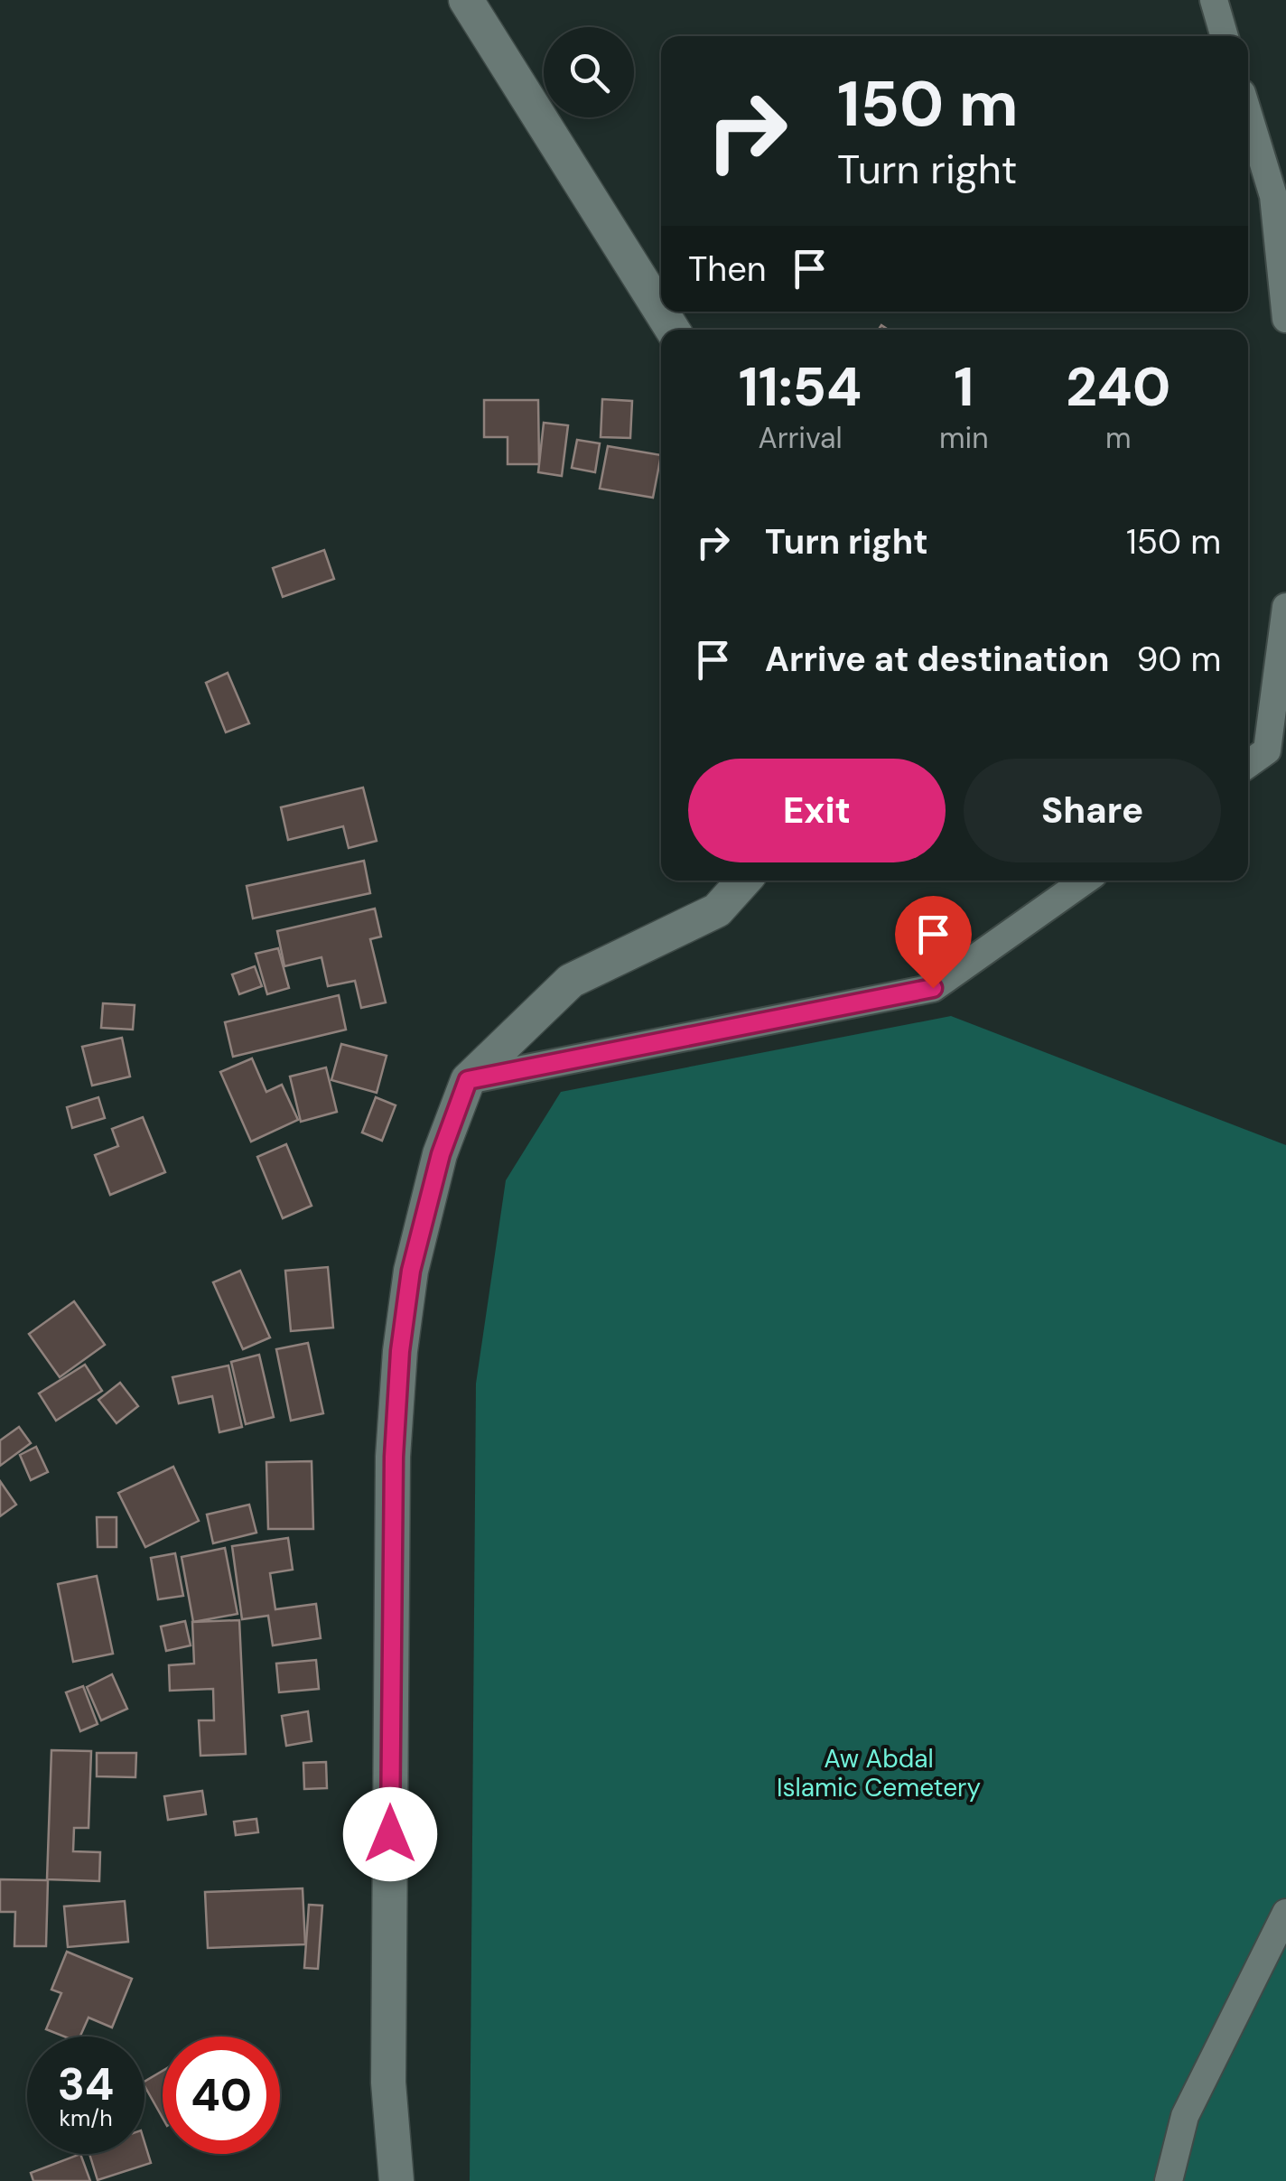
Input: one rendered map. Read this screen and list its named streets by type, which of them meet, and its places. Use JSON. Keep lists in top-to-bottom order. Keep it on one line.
{"parks":["Aw Abdal Islamic Cemetery"],"page":{"turn":["150 m","Turn right"],"then":"Then","eta":["11:54","Arrival","1","min","240","m"],"list":[{"name":"Turn right","value":"150 m"},{"name":"Arrive at destination","value":"90 m"}],"buttons":["Exit","Share"],"speed":"34 km/h","limit":"40"}}
